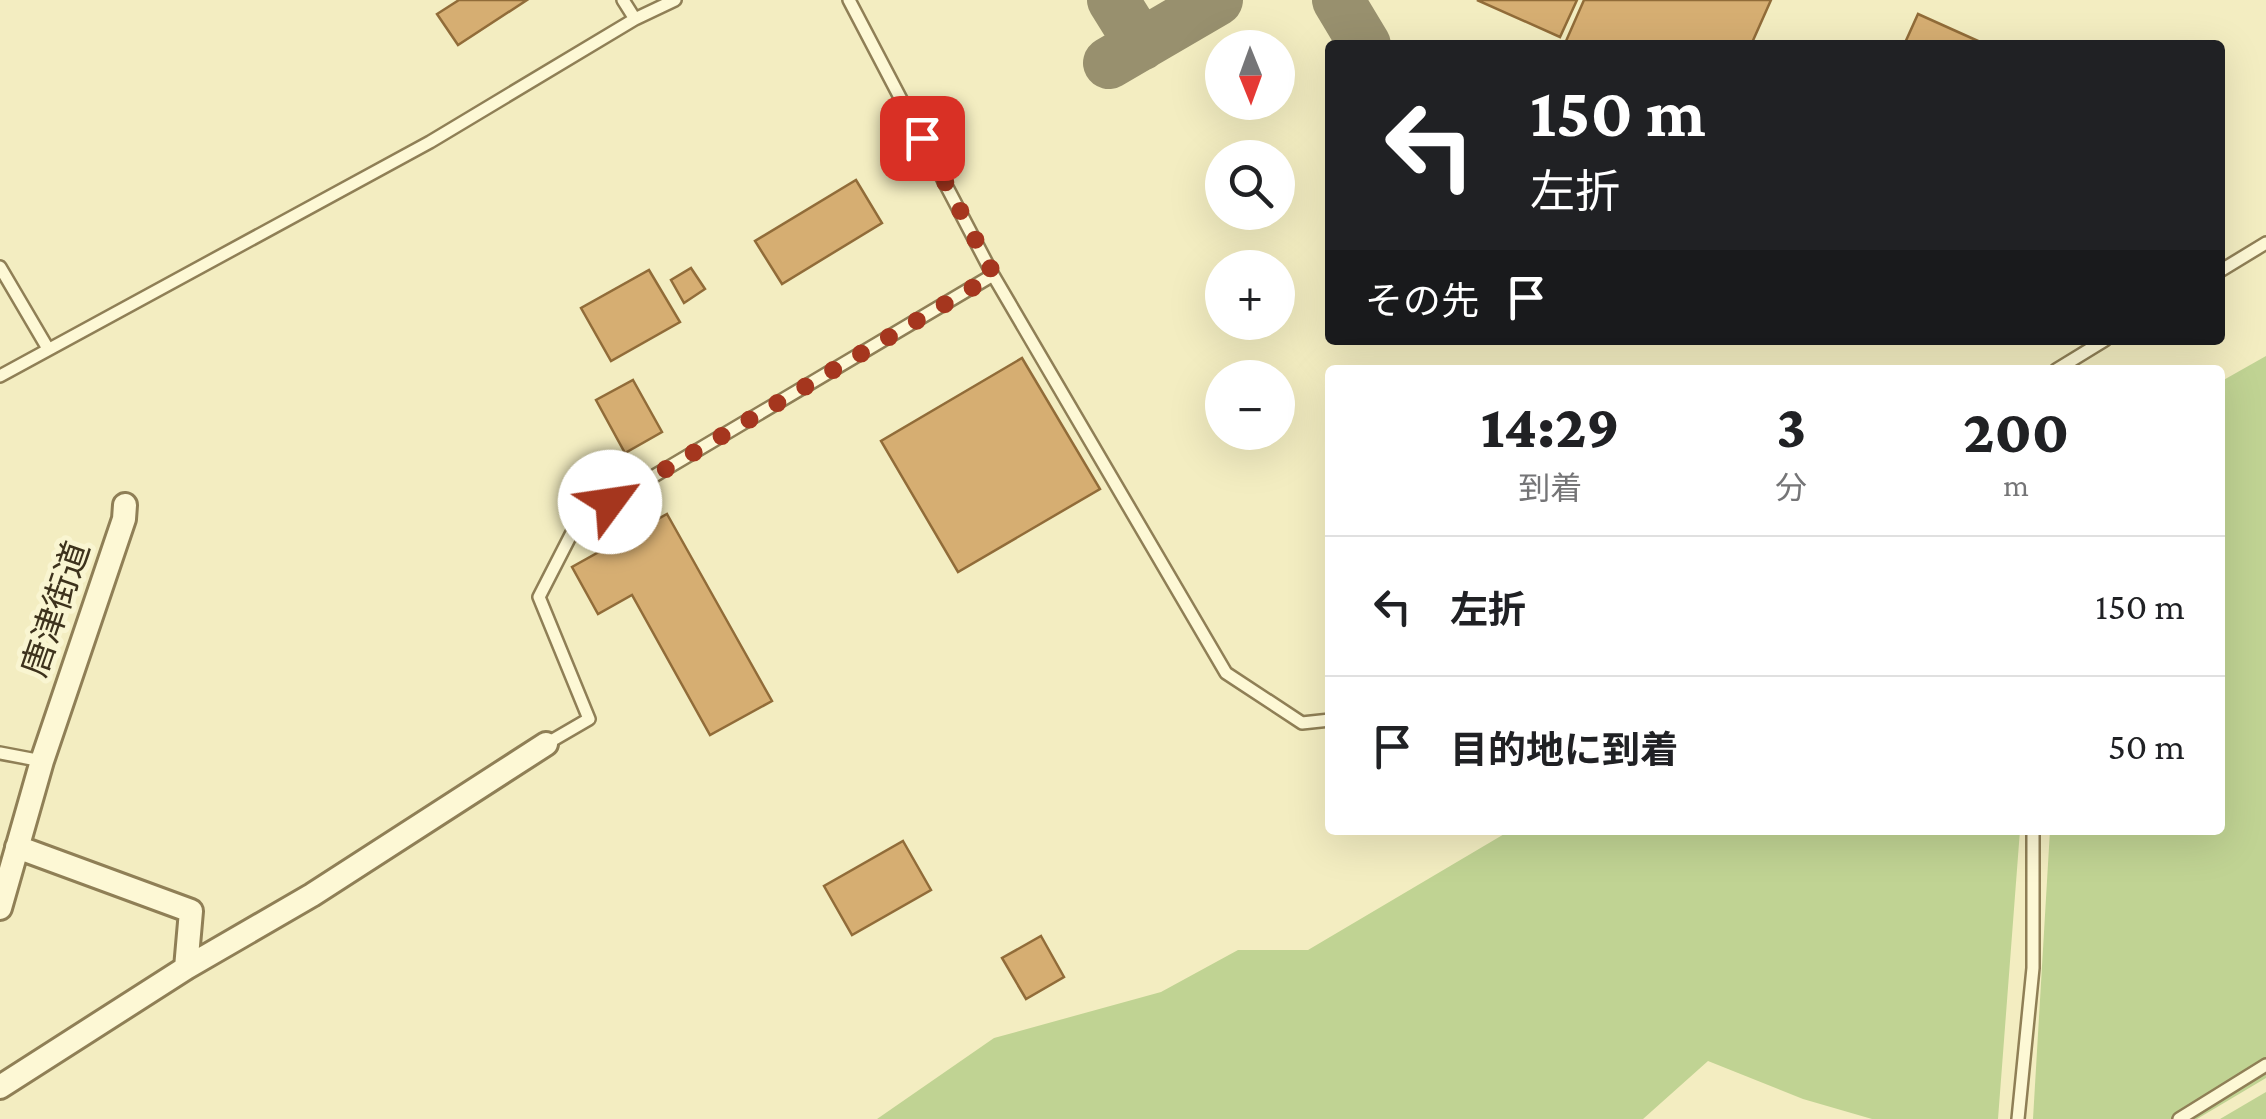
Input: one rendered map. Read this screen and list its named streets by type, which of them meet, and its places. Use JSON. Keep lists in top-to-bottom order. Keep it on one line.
{"streets":{"street":["唐津街道"]},"north":"bottom","page":{"map_buttons":["+","−"],"turn":["150 m","左折"],"then":"その先","eta":["14:29","到着","3","分","200","m"],"list":[{"name":"左折","value":"150 m"},{"name":"目的地に到着","value":"50 m"}]}}
